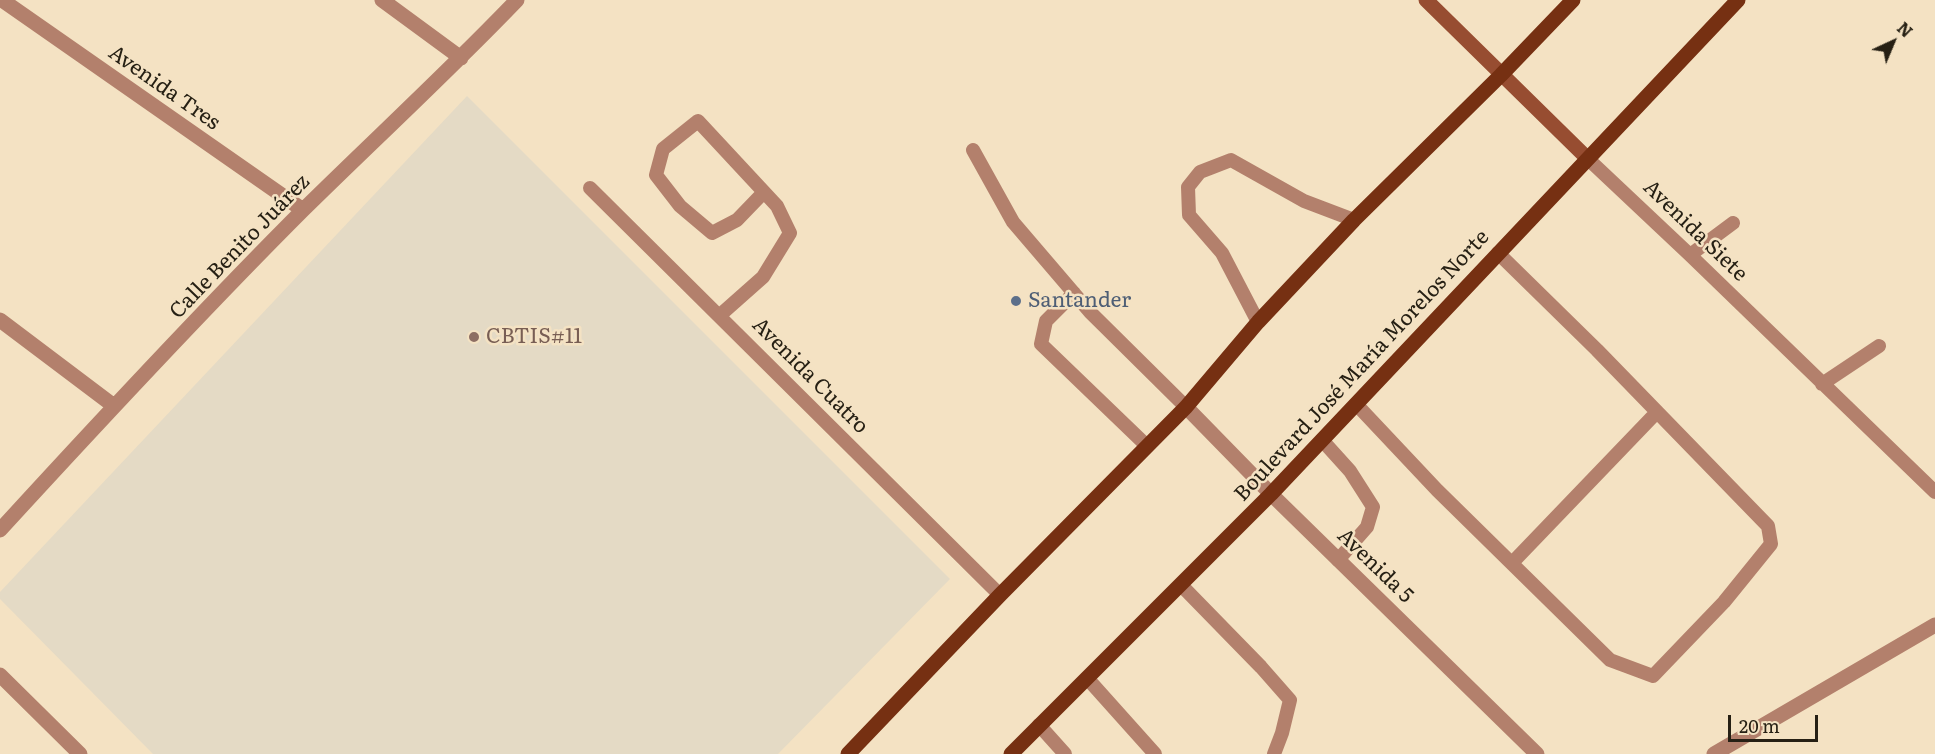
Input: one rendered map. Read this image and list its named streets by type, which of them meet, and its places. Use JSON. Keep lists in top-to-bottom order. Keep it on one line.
{"streets":{"main road":["Boulevard José María Morelos Norte"],"street":["Avenida Tres","Avenida Siete","Calle Benito Juárez","Avenida 5"],"lane":["Avenida Cuatro"]},"crossings":[["Avenida Tres","Calle Benito Juárez"],["Avenida Siete","Boulevard José María Morelos Norte"],["Boulevard José María Morelos Norte","Avenida 5"]],"places":["Santander","CBTIS#11"],"scale_bar":"20 m","north":"top right"}
